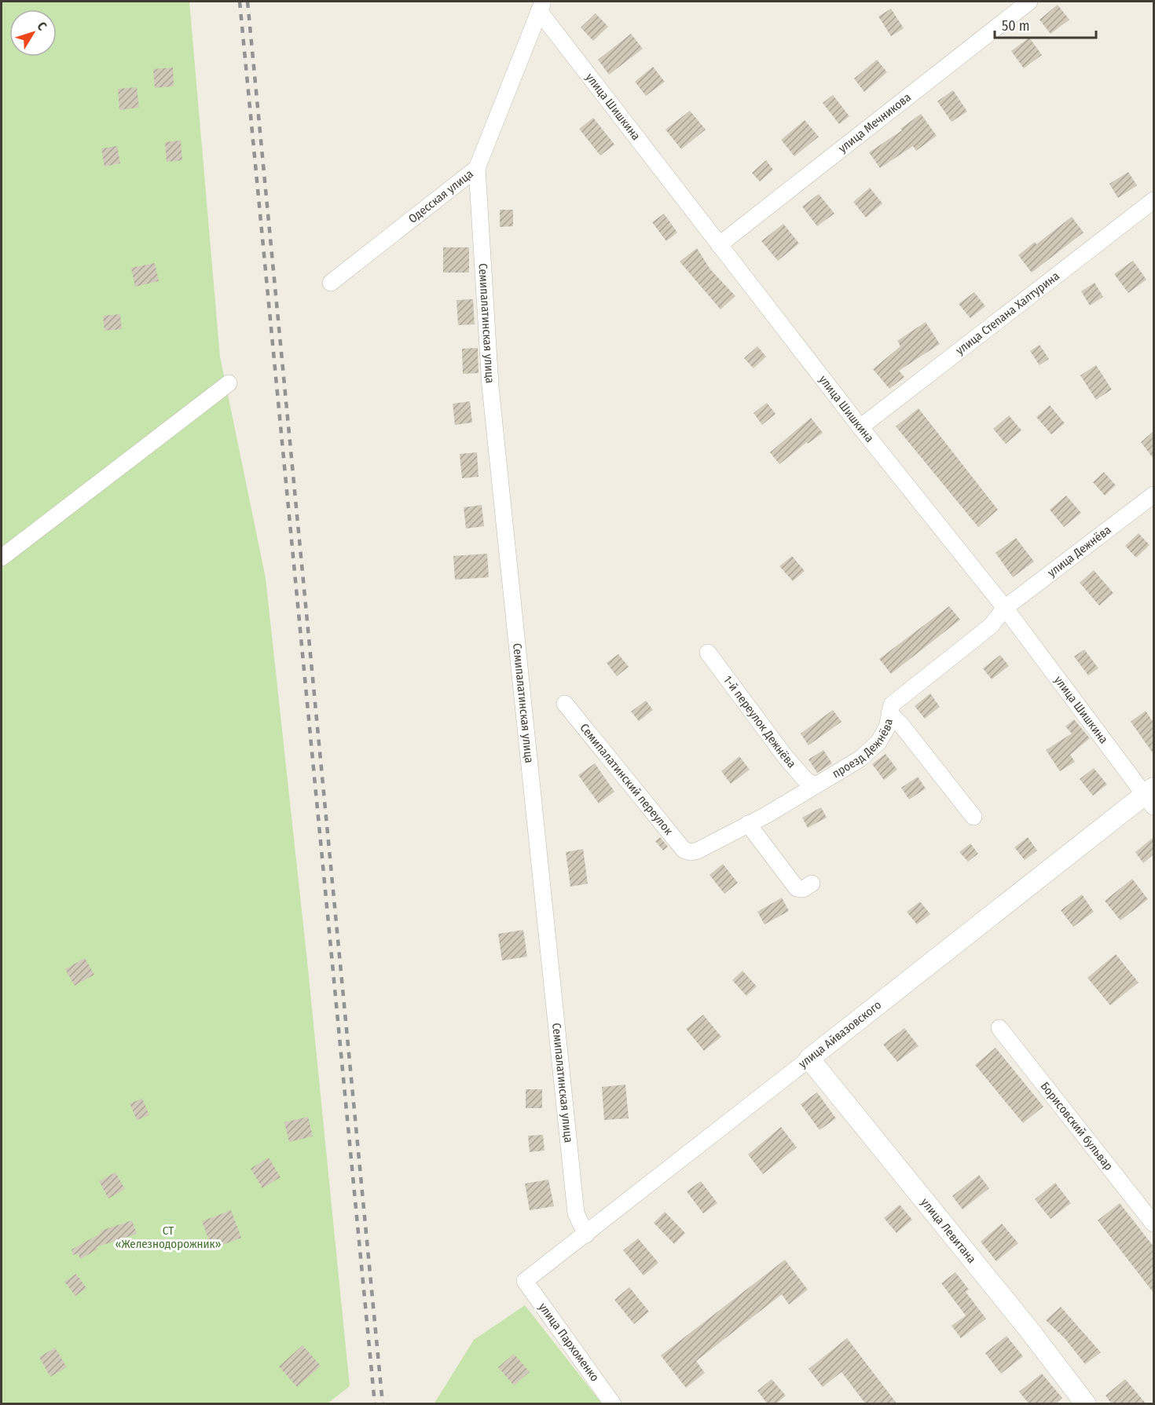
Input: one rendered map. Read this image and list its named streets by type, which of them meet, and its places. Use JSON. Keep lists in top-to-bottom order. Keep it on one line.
{"streets":{"street":["улица Шишкина","улица Мечникова","Одесская улица","улица Степана Халтурина","Семипалатинская улица","улица Дежнёва","1-й переулок Дежнёва","проезд Дежнёва","Семипалатинский переулок","улица Айвазовского","Борисовский бульвар","улица Левитана","улица Пархоменко"]},"crossings":[["улица Шишкина","улица Мечникова"],["улица Шишкина","Одесская улица"],["улица Шишкина","улица Степана Халтурина"],["улица Шишкина","улица Дежнёва"],["улица Шишкина","проезд Дежнёва"],["улица Шишкина","улица Айвазовского"],["Одесская улица","Семипалатинская улица"],["Семипалатинская улица","улица Айвазовского"],["улица Дежнёва","проезд Дежнёва"],["1-й переулок Дежнёва","проезд Дежнёва"],["проезд Дежнёва","Семипалатинский переулок"],["улица Айвазовского","улица Левитана"],["улица Айвазовского","улица Пархоменко"]],"parks":["СТ «Железнодорожник»"],"scale_bar":"50 m","north":"top right"}
